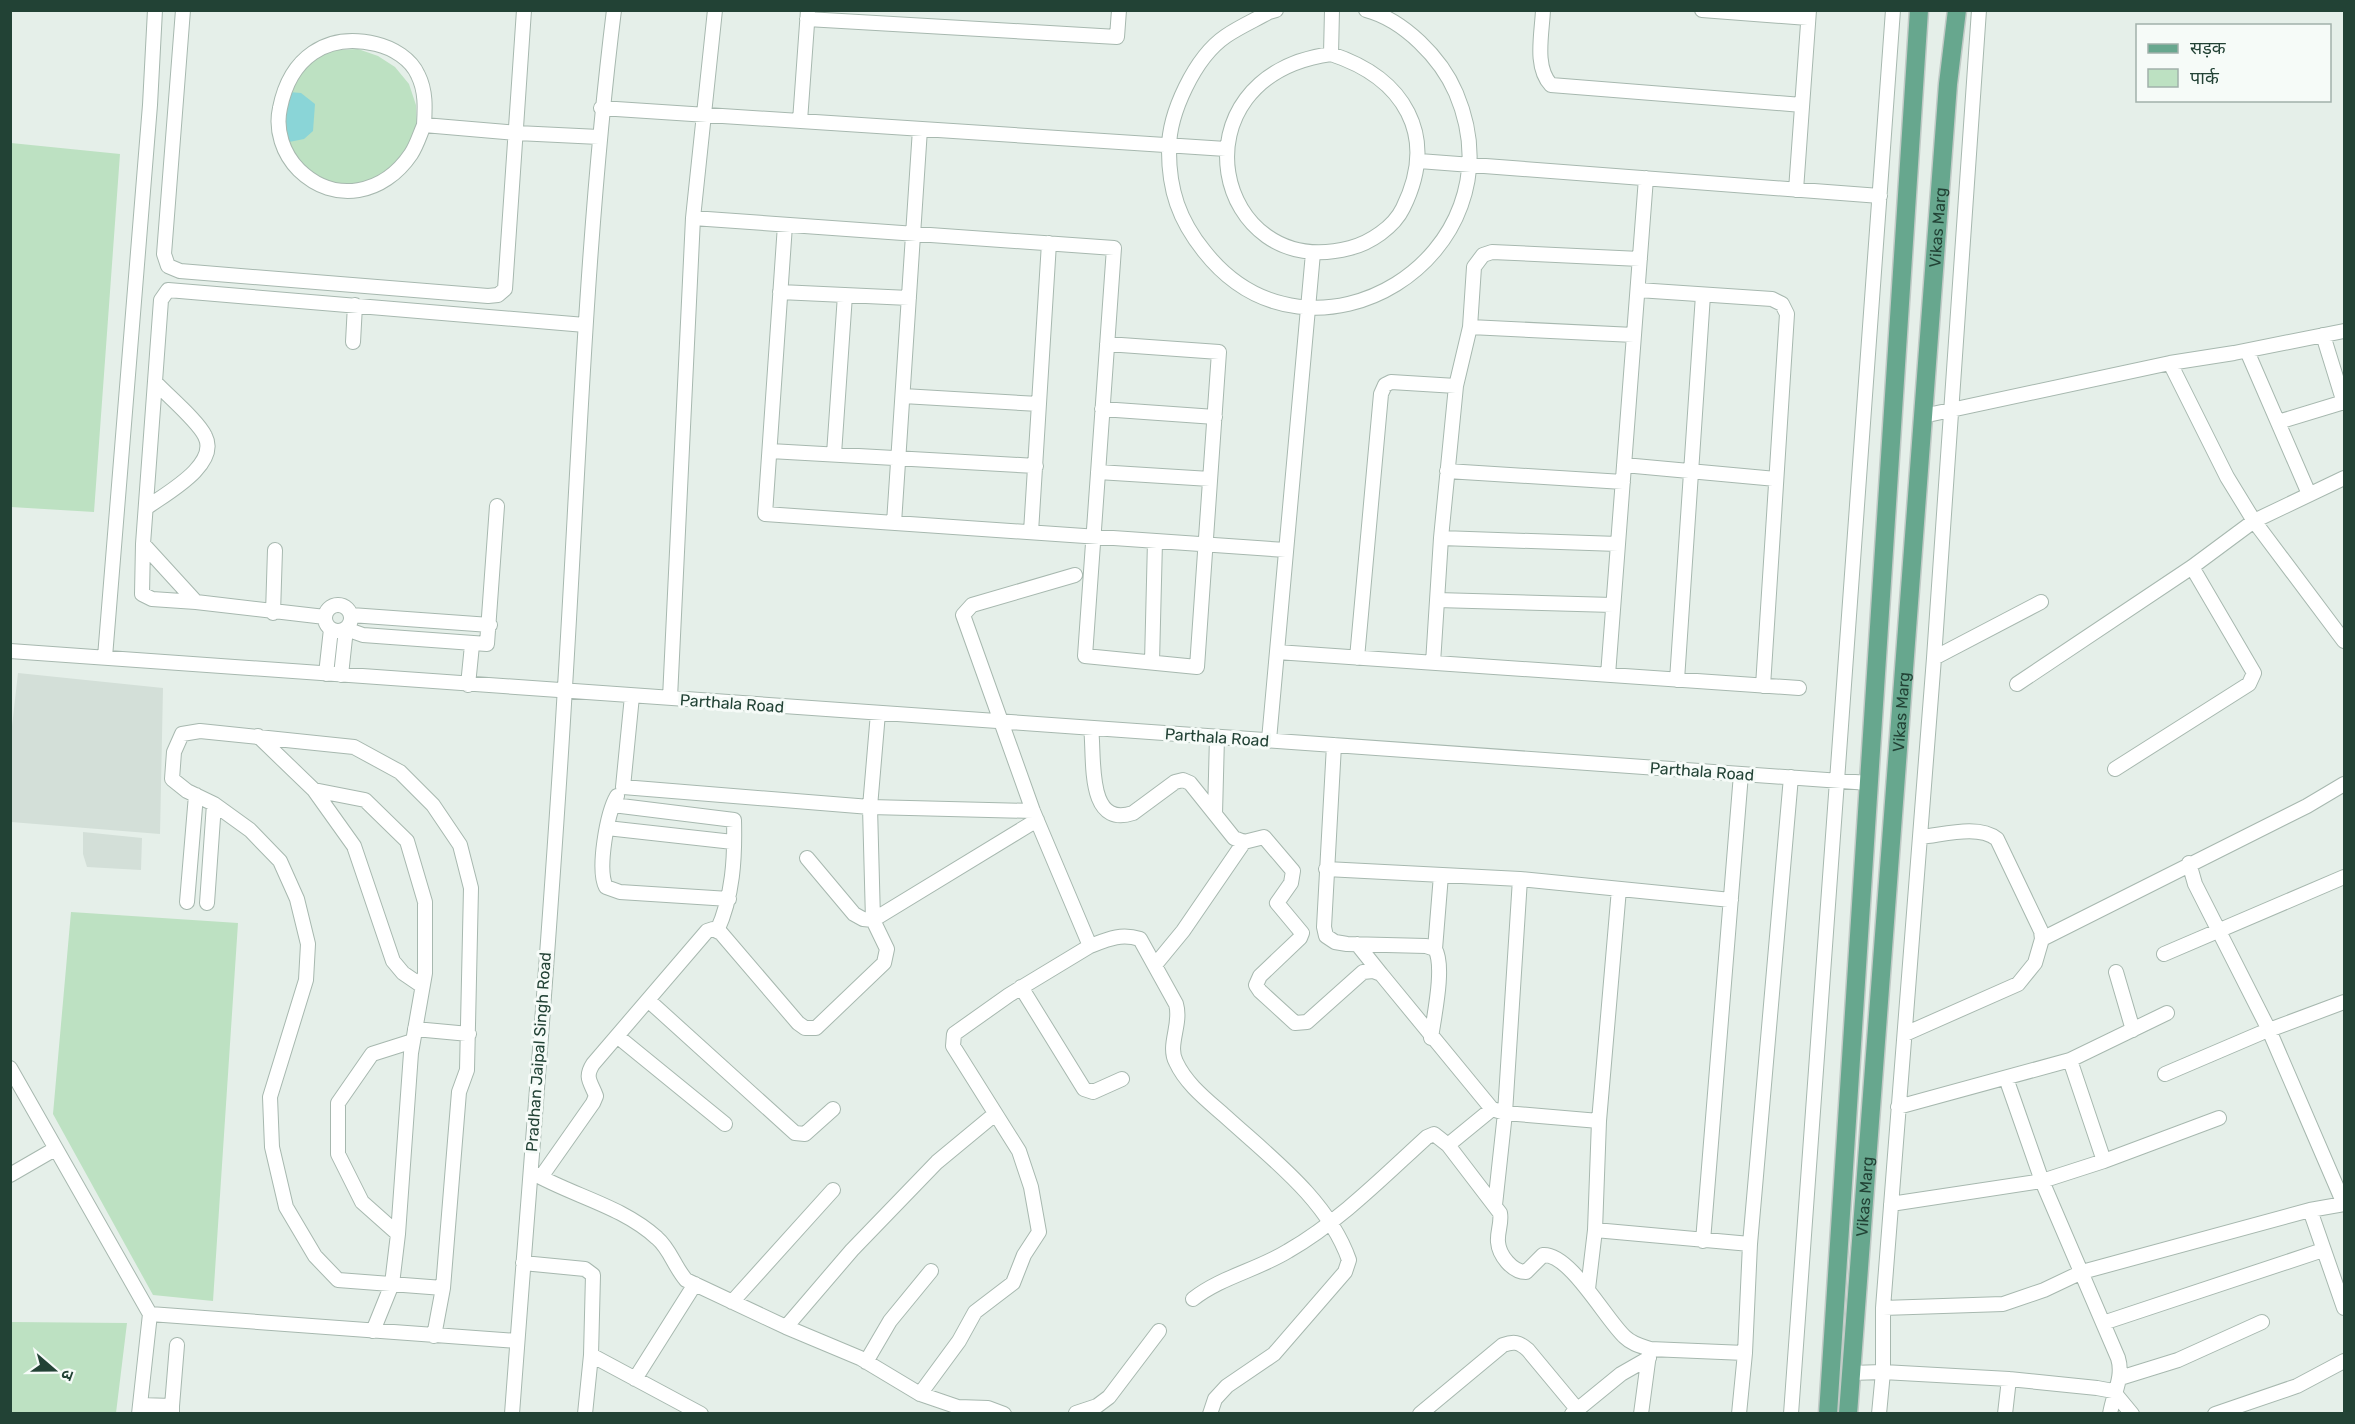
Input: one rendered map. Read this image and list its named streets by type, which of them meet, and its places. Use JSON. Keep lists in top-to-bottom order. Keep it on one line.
{"streets":{"main road":["Vikas Marg"],"street":["Parthala Road","Pradhan Jaipal Singh Road"]},"crossings":[["Vikas Marg","Parthala Road"],["Parthala Road","Pradhan Jaipal Singh Road"]],"legend":["सड़क","पार्क"],"north":"right"}
